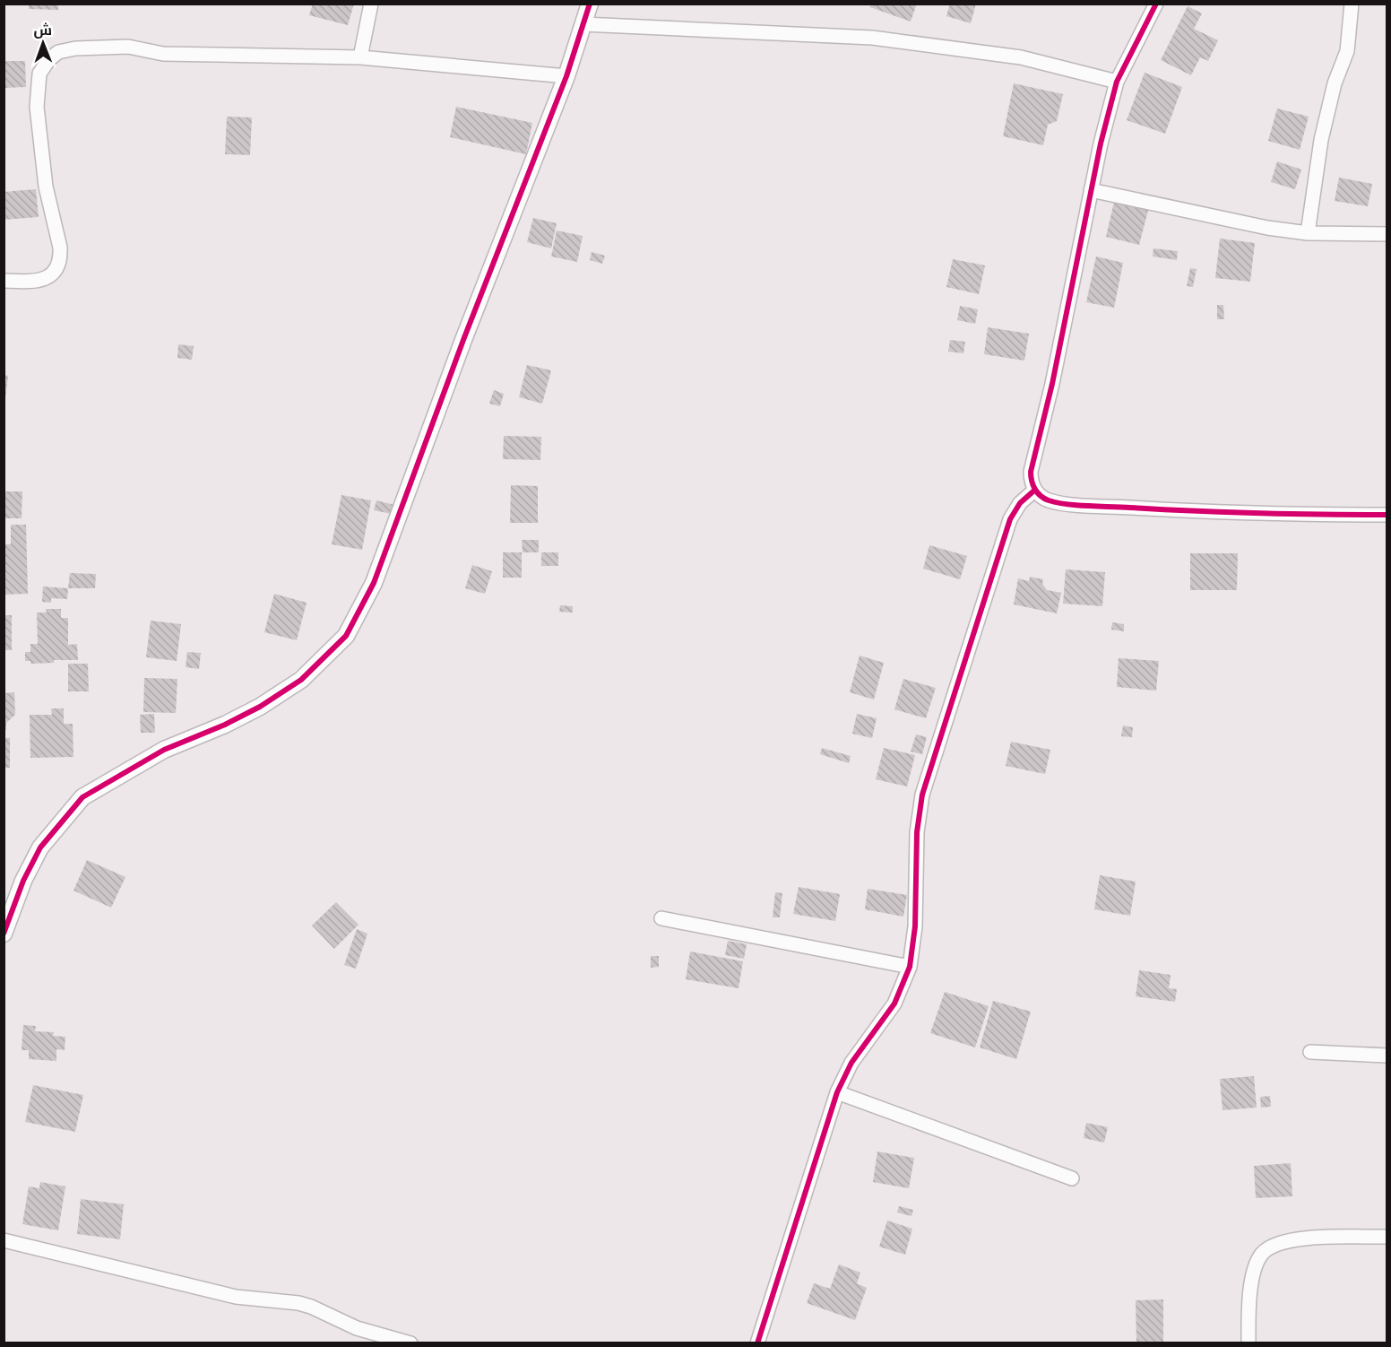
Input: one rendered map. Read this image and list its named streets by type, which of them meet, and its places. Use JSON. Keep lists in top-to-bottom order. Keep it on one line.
{"north":"top"}
